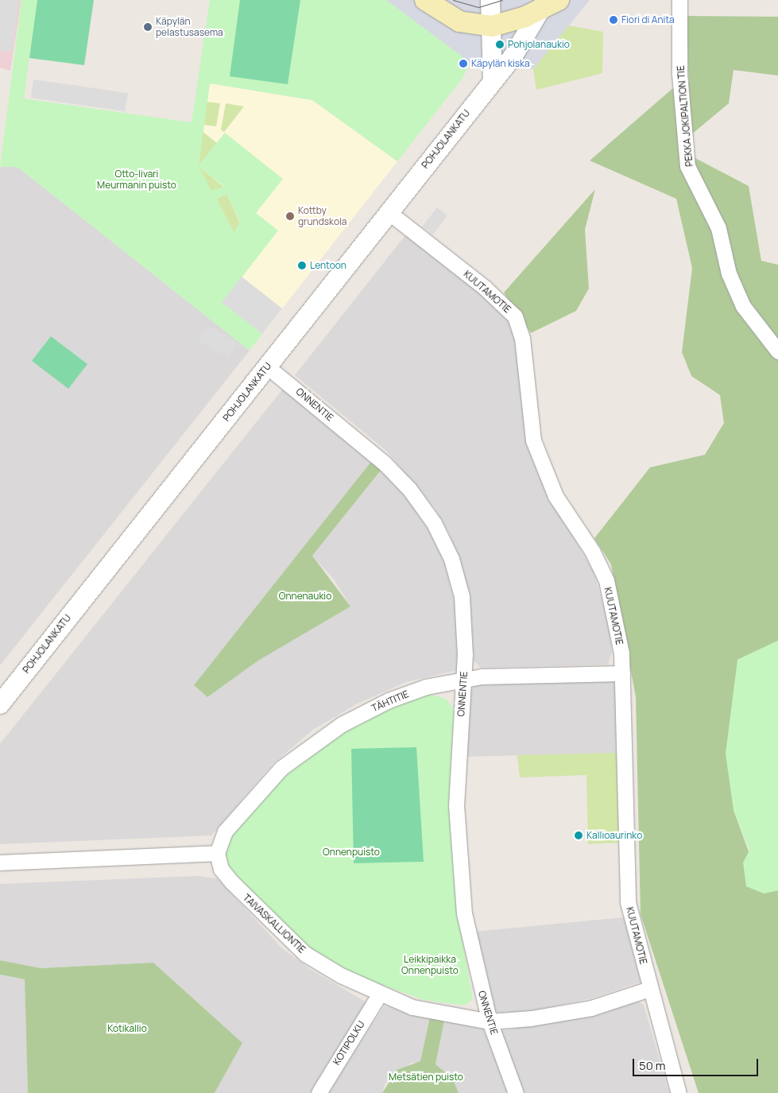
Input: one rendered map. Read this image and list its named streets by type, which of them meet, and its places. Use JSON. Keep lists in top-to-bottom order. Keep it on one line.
{"streets":{"street":["PEKKA JOKIPALTION TIE","POHJOLANKATU","KUUTAMOTIE","ONNENTIE","TÄHTITIE","TAIVASKALLIONTIE","KOTIPOLKU"]},"crossings":[["POHJOLANKATU","KUUTAMOTIE"],["POHJOLANKATU","ONNENTIE"],["KUUTAMOTIE","TÄHTITIE"],["KUUTAMOTIE","TAIVASKALLIONTIE"],["ONNENTIE","TÄHTITIE"],["ONNENTIE","TAIVASKALLIONTIE"],["TÄHTITIE","TAIVASKALLIONTIE"],["TAIVASKALLIONTIE","KOTIPOLKU"]],"parks":["Otto-Iivari Meurmanin puisto","Onnenaukio","Onnenpuisto","Leikkipaikka Onnenpuisto","Kotikallio","Metsätien puisto"],"places":["Fiori di Anita","Käpylän pelastusasema","Pohjolanaukio","Käpylän kiska","Kottby grundskola","Lentoon","Kallioaurinko"],"scale_bar":"50 m"}
